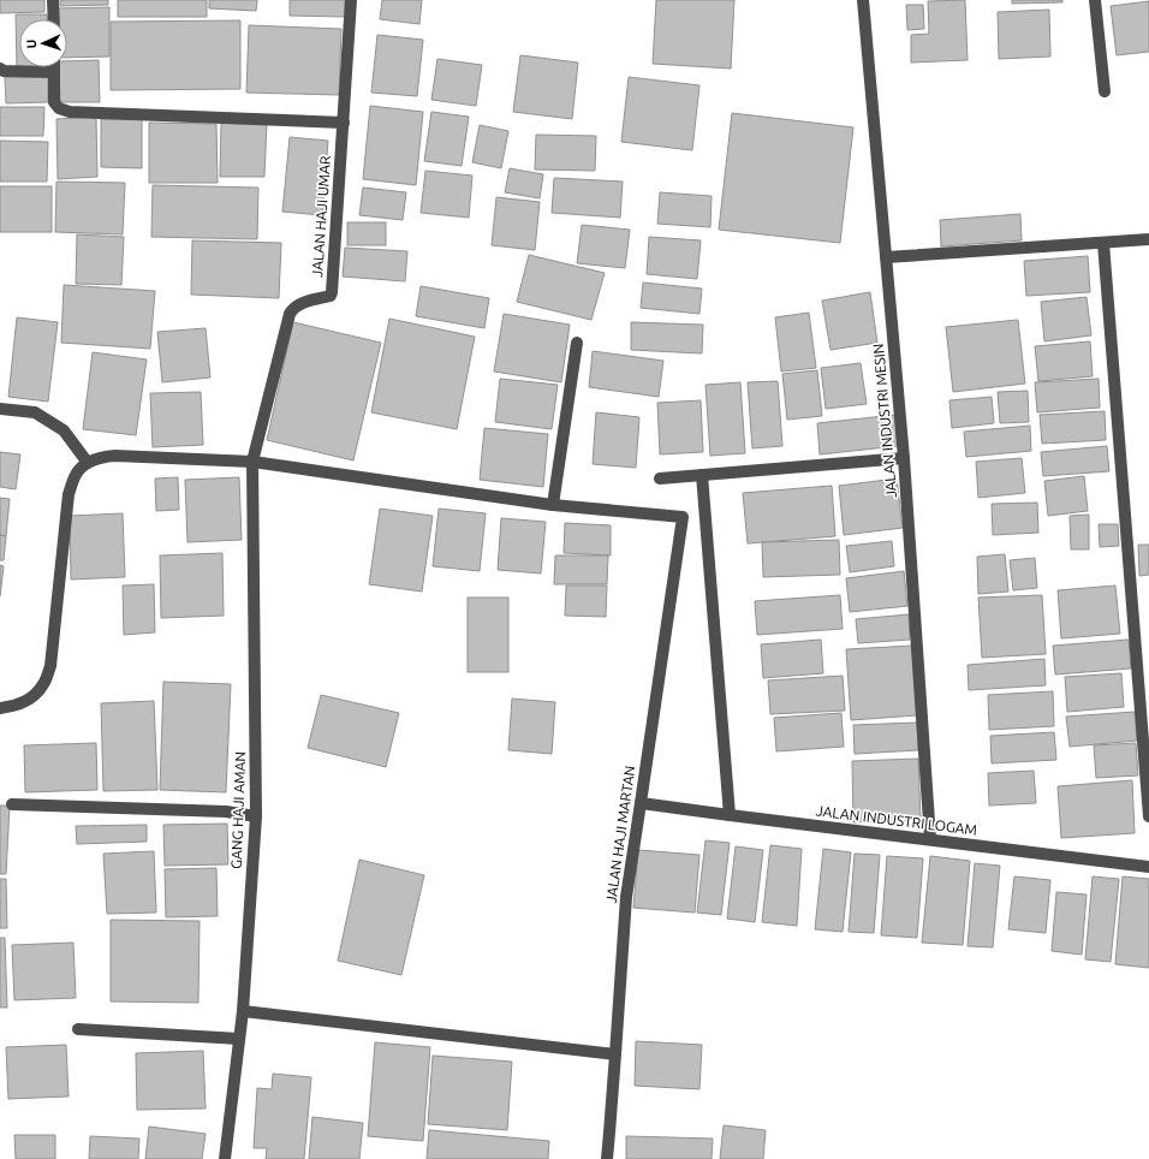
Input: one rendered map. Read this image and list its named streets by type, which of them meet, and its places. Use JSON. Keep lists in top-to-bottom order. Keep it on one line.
{"streets":{"street":["JALAN HAJI UMAR","JALAN INDUSTRI MESIN","GANG HAJI AMAN","JALAN INDUSTRI LOGAM","JALAN HAJI MARTAN"]},"crossings":[["JALAN HAJI UMAR","GANG HAJI AMAN"],["JALAN INDUSTRI MESIN","JALAN INDUSTRI LOGAM"],["JALAN INDUSTRI LOGAM","JALAN HAJI MARTAN"]],"north":"left"}
